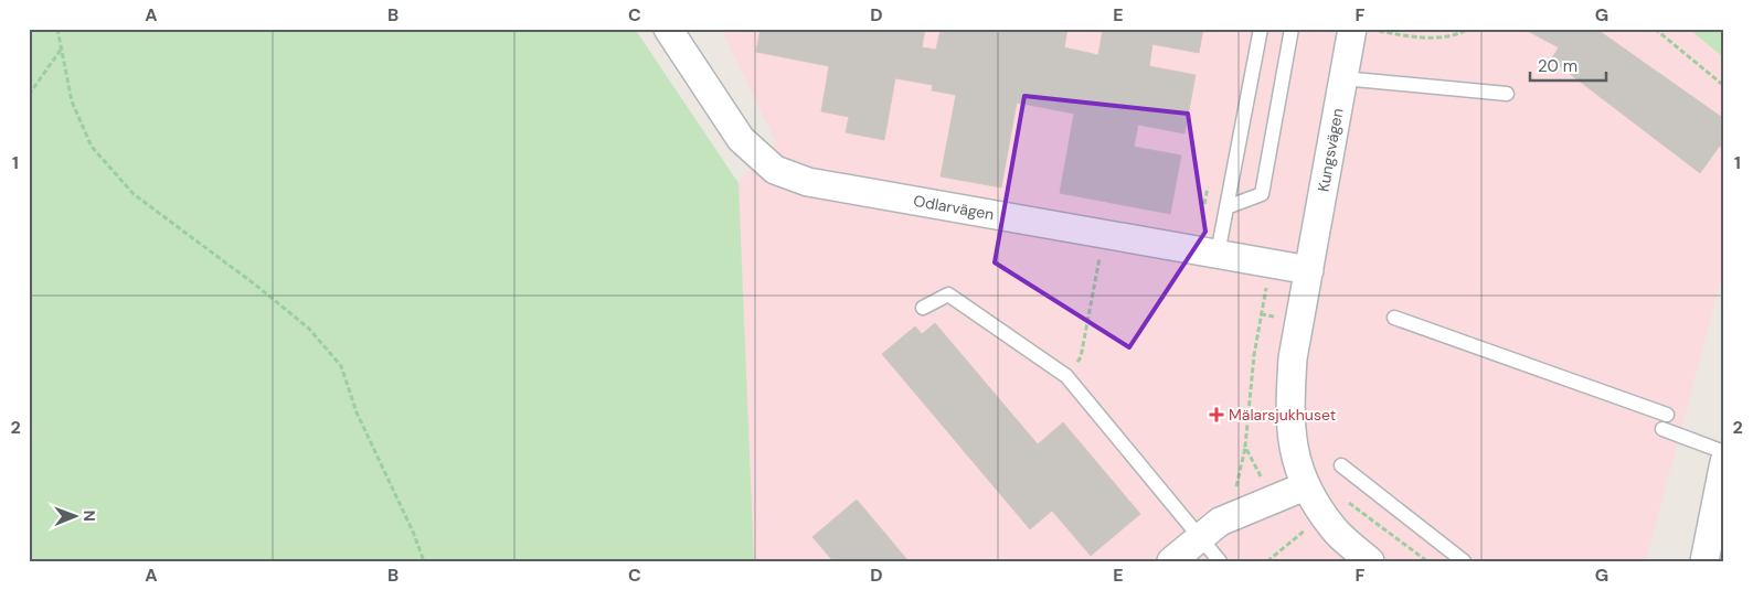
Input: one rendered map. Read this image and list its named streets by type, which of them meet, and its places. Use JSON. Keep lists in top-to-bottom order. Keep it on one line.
{"streets":{"street":["Kungsvägen","Odlarvägen"]},"crossings":[["Kungsvägen","Odlarvägen"]],"places":{"health":["Mälarsjukhuset"]},"scale_bar":"20 m","north":"right","grid":{"columns":["A","B","C","D","E","F","G"],"rows":["1","2"]}}
